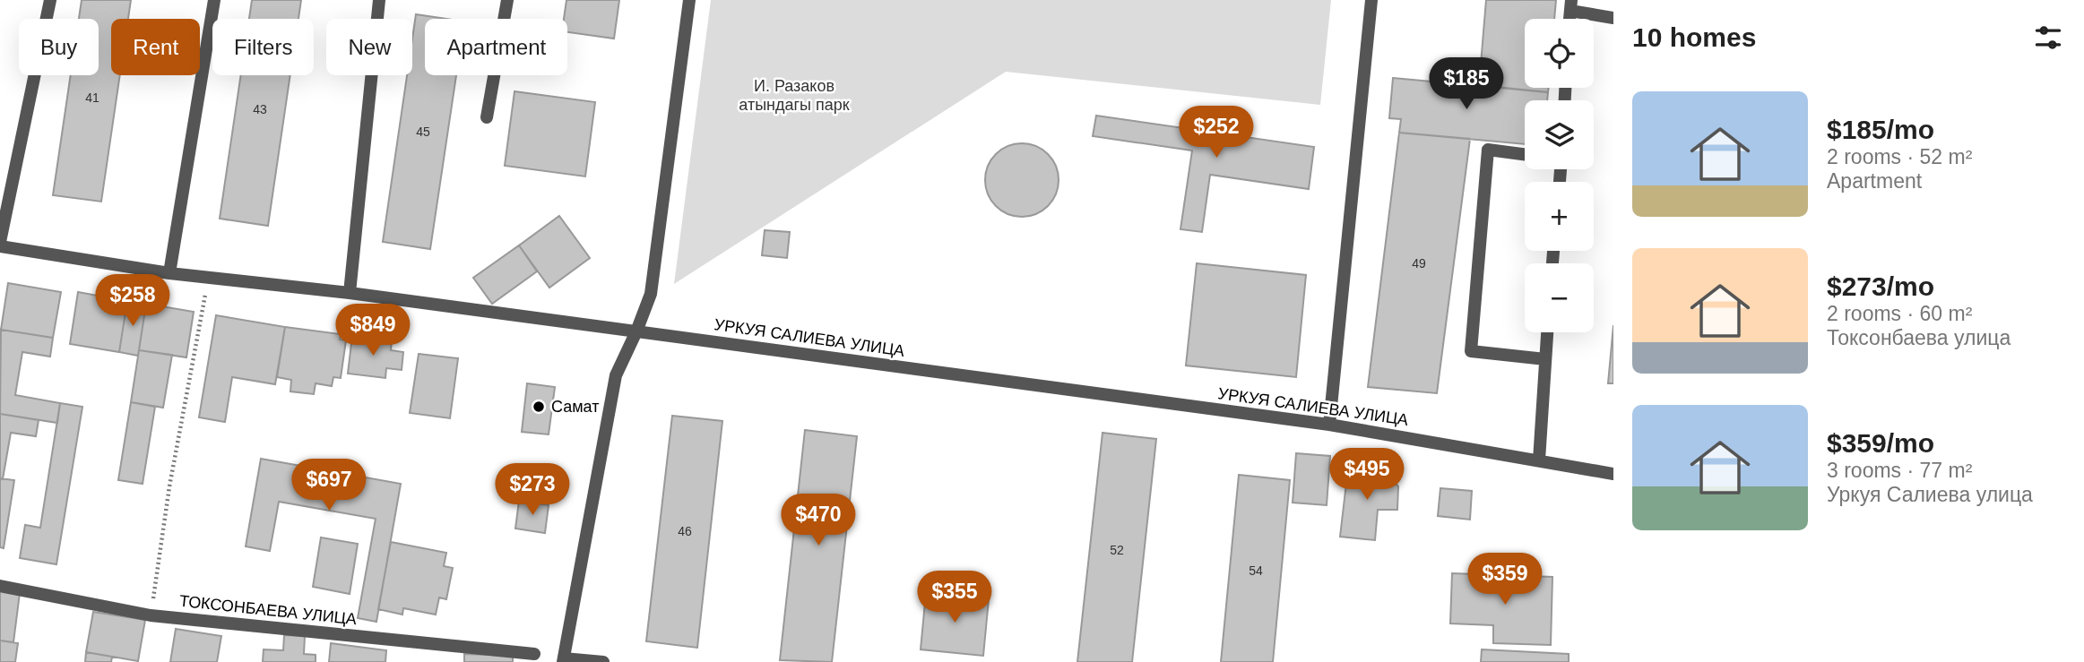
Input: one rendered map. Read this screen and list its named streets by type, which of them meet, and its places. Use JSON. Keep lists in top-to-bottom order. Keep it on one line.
{"streets":{"street":["УРКУЯ САЛИЕВА УЛИЦА","ТОКСОНБАЕВА УЛИЦА"]},"parks":["И. Разаков атындагы парк"],"places":["Самат"],"house_numbers":["41","43","45","49","46","52","54"],"page":{"heading":"10 homes","map_buttons":["+","−"],"chip":["Buy","Rent","Filters","New","Apartment"],"price":["$185","$252","$258","$849","$495","$697","$273","$470","$359","$355"],"list":[{"name":"$185/mo","note":"2 rooms · 52 m² · Apartment"},{"name":"$273/mo","note":"2 rooms · 60 m² · Токсонбаева улица"},{"name":"$359/mo","note":"3 rooms · 77 m² · Уркуя Салиева улица"}]}}
